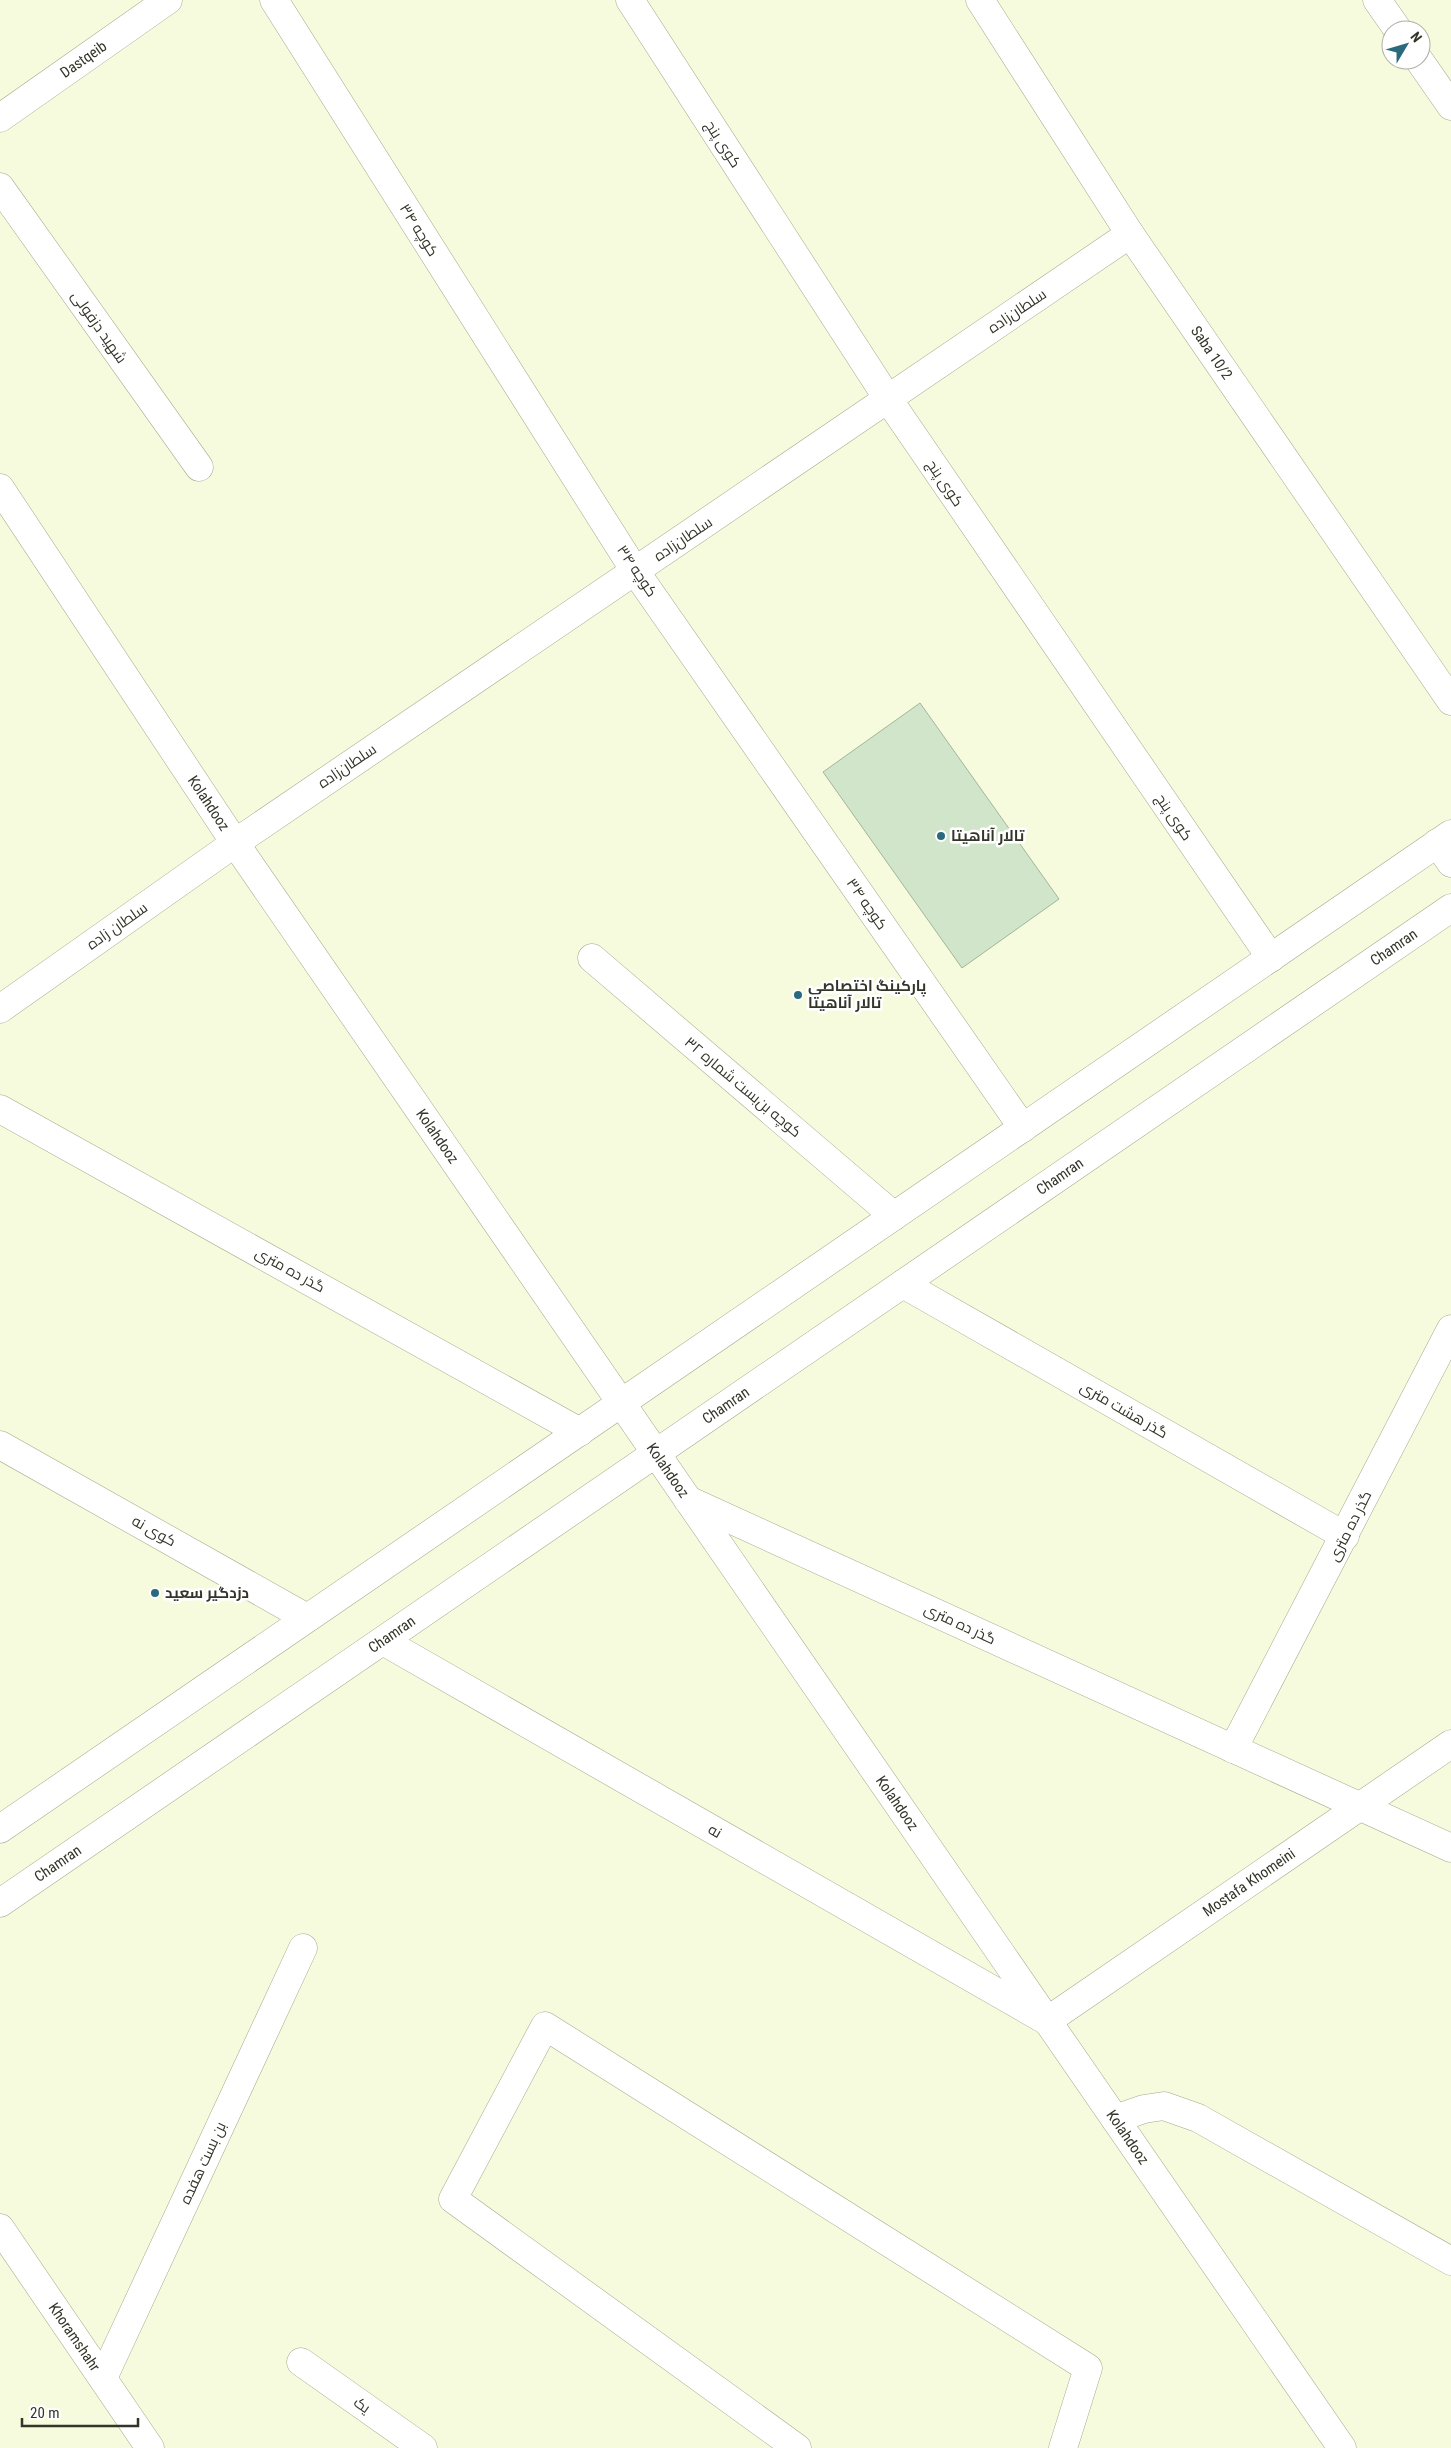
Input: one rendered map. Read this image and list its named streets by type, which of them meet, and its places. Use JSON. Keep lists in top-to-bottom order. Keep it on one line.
{"streets":{"street":["Dastqeib","کوی پنج","کوچه ۳۴","سلطان‌زاده","شهید دزفولی","Saba 10/2","Kolahdooz","سلطان زاده","Chamran","کوچه بن‌بست شماره ۳۲","گذر ده متری","گذر هشت متری","کوی نه","نه","Mostafa Khomeini","بن بست هفده","Khoramshahr","یک"]},"crossings":[["کوی پنج","سلطان‌زاده"],["کوچه ۳۴","سلطان‌زاده"],["سلطان‌زاده","Saba 10/2"],["سلطان‌زاده","Kolahdooz"],["سلطان‌زاده","سلطان زاده"],["Kolahdooz","سلطان زاده"],["Kolahdooz","Chamran"],["Kolahdooz","گذر ده متری"],["Kolahdooz","نه"],["Kolahdooz","Mostafa Khomeini"],["Chamran","گذر هشت متری"],["Chamran","نه"],["گذر ده متری","گذر هشت متری"],["گذر ده متری","Mostafa Khomeini"],["نه","Mostafa Khomeini"],["بن بست هفده","Khoramshahr"]],"places":["تالار آناهیتا","پارکینگ اختصاصی تالار آناهیتا","دزدگیر سعید"],"scale_bar":"20 m","north":"top right"}
